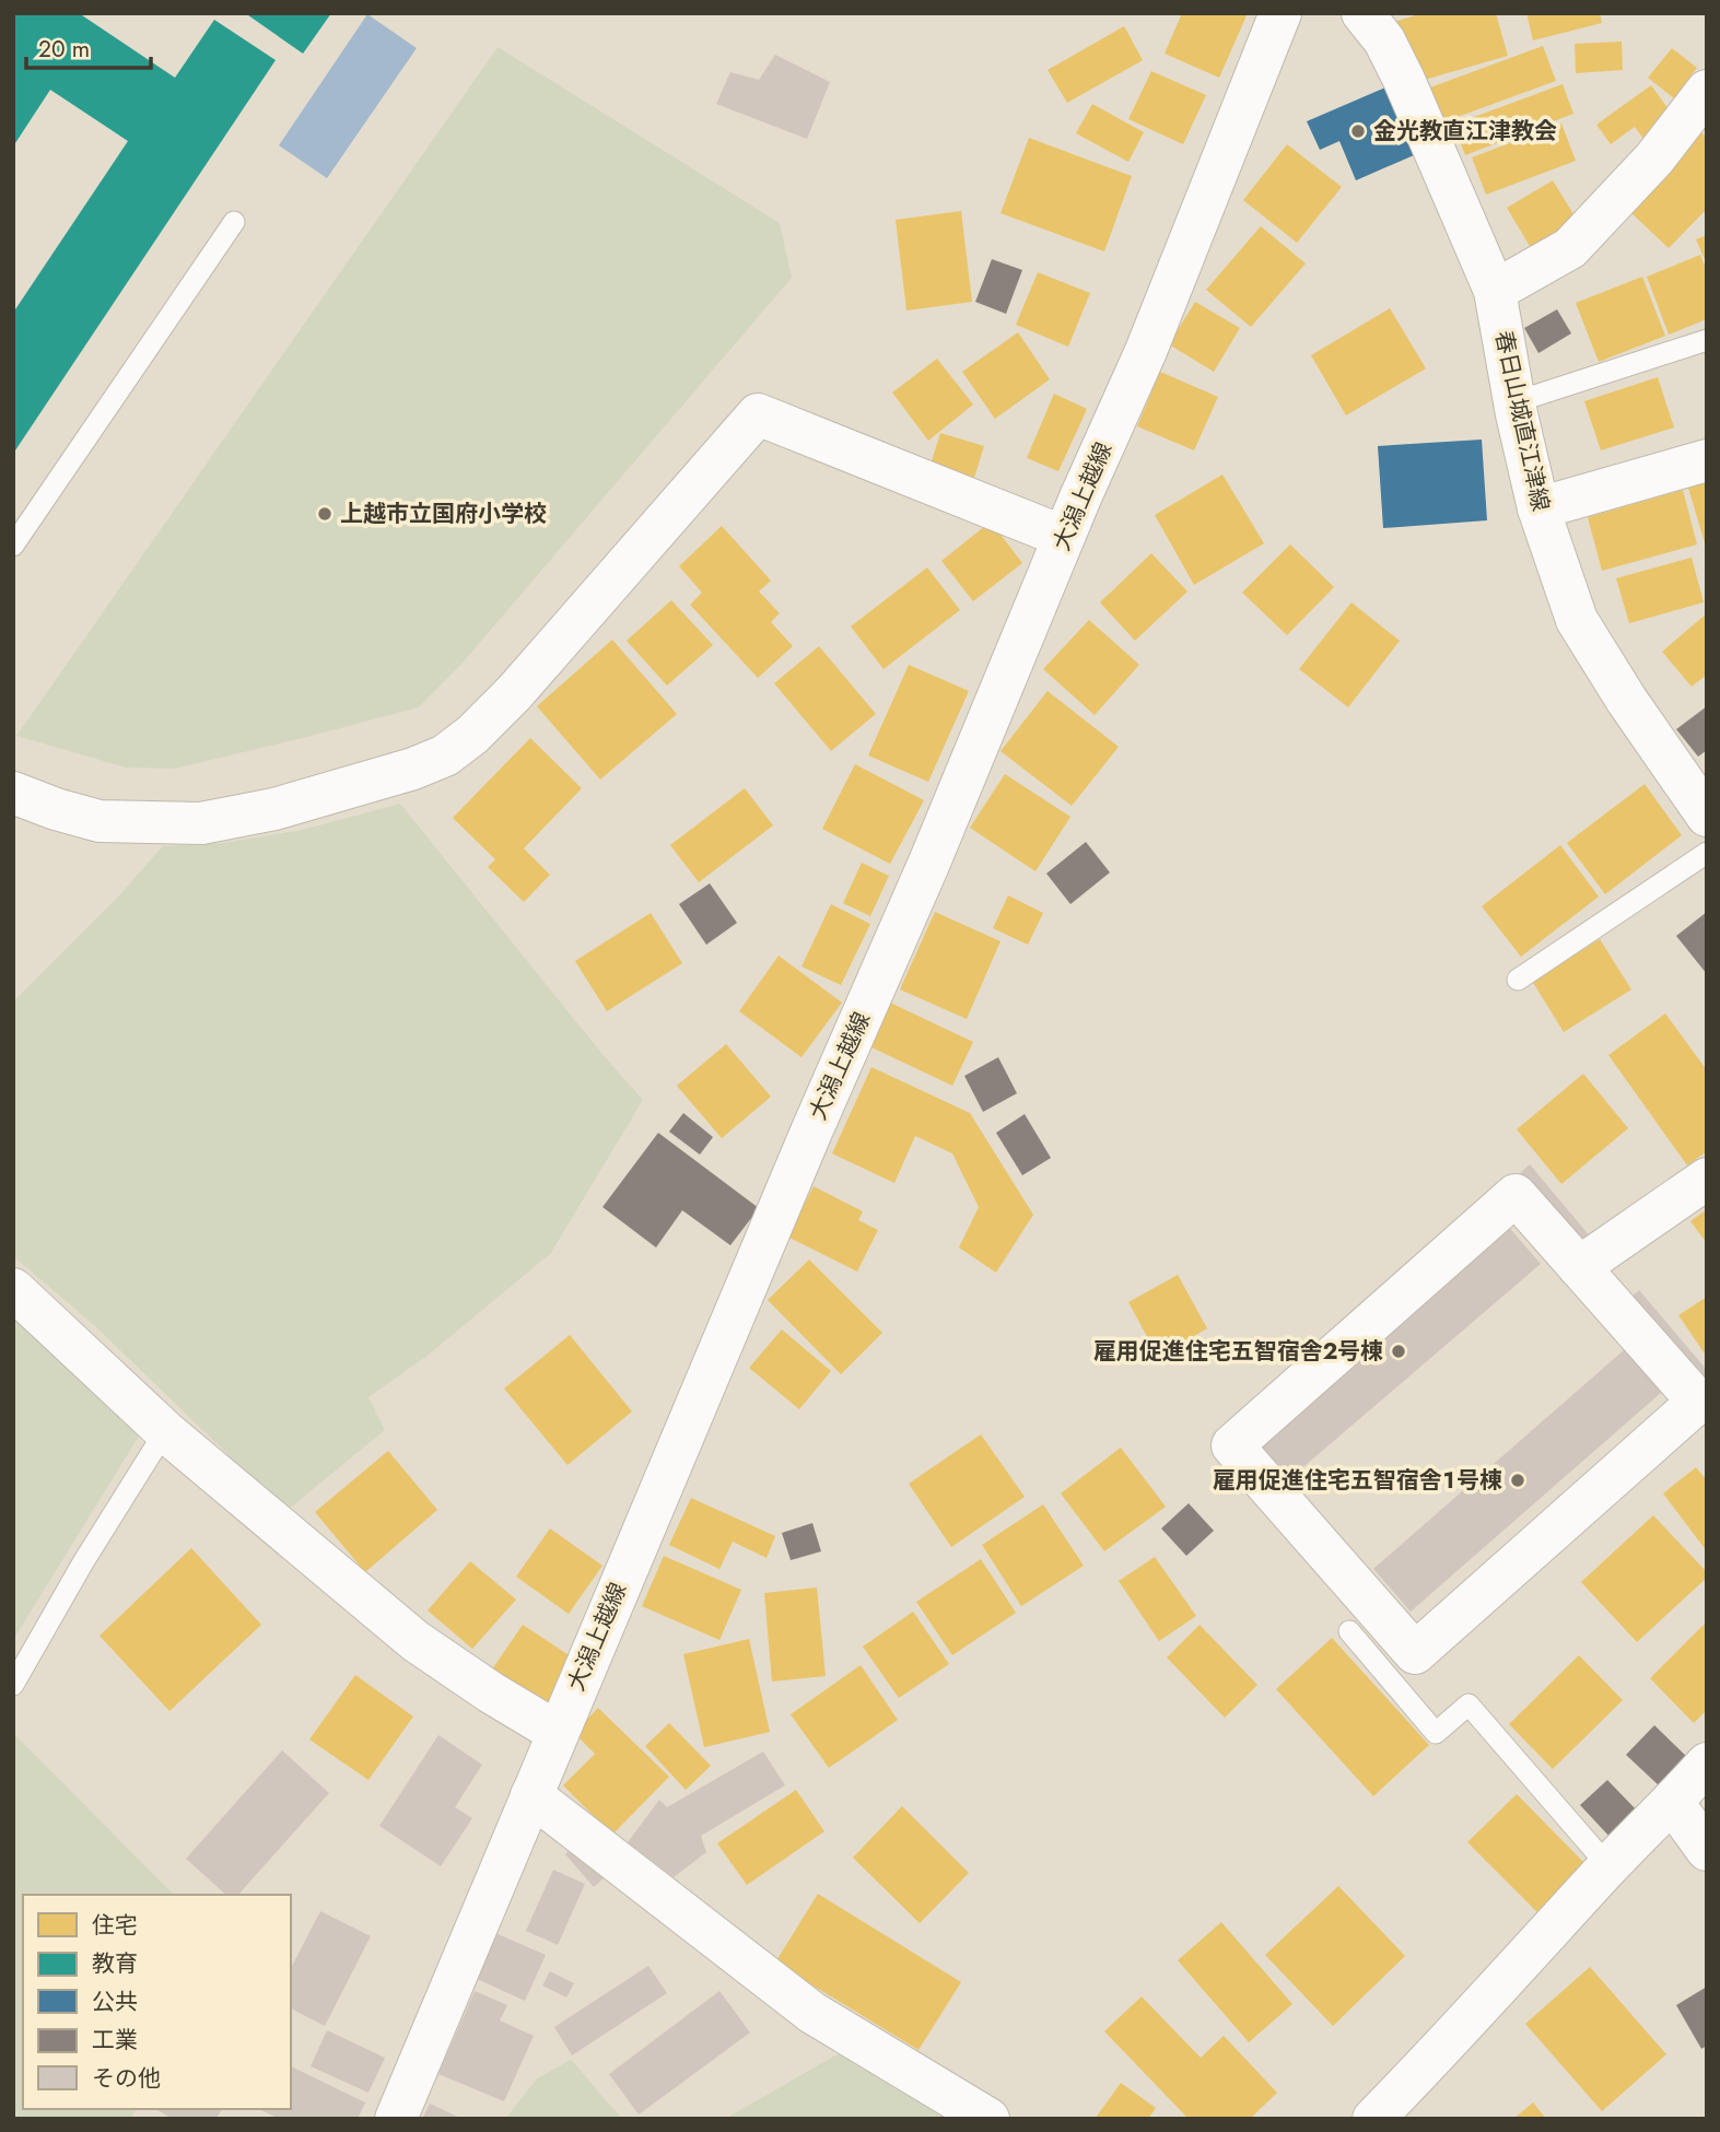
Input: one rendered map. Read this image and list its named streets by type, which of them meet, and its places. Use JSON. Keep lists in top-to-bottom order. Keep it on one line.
{"streets":{"street":["春日山城直江津線","大潟上越線"]},"places":["金光教直江津教会","上越市立国府小学校","雇用促進住宅五智宿舎２号棟","雇用促進住宅五智宿舎１号棟"],"legend":["住宅","教育","公共","工業","その他"],"scale_bar":"20 m"}
